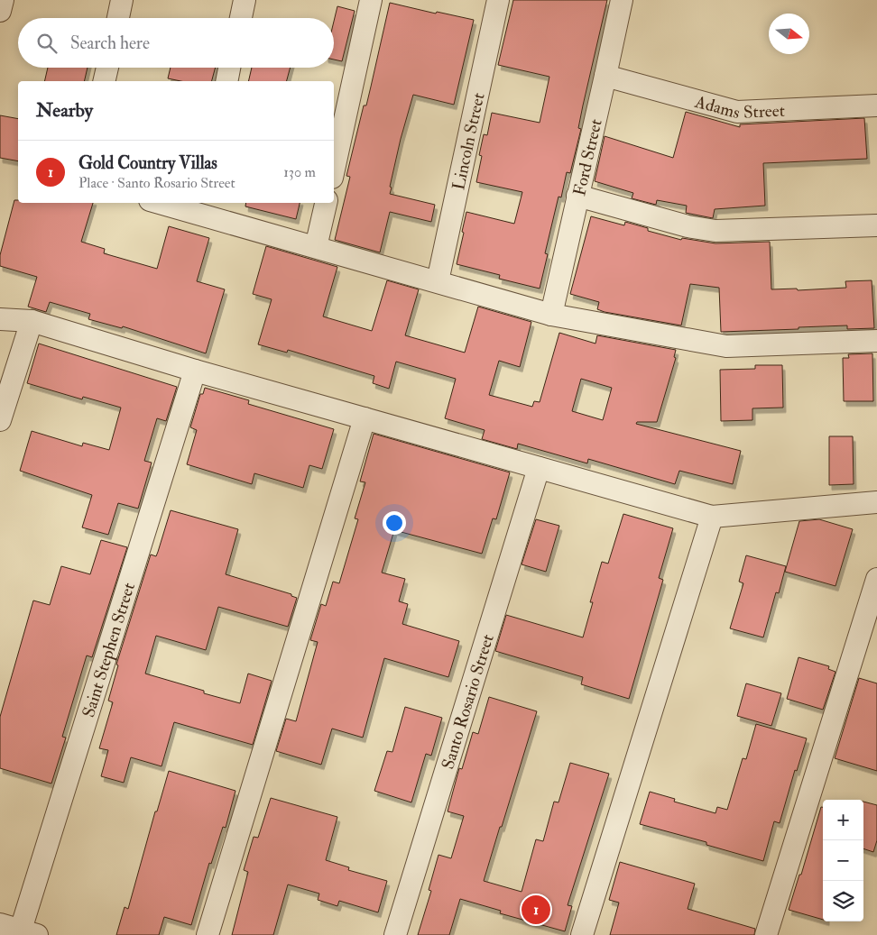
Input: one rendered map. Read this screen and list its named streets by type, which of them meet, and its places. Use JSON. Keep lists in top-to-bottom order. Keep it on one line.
{"streets":{"street":["Adams Street","Lincoln Street","Ford Street","Saint Stephen Street","Santo Rosario Street"]},"crossings":[["Adams Street","Ford Street"]],"north":"right","page":{"search":"Search here","heading":"Nearby","list":[{"mark":"1","name":"Gold Country Villas","note":"Place · Santo Rosario Street","value":"130 m"}],"map_buttons":["+","−"],"pins":"1"}}
